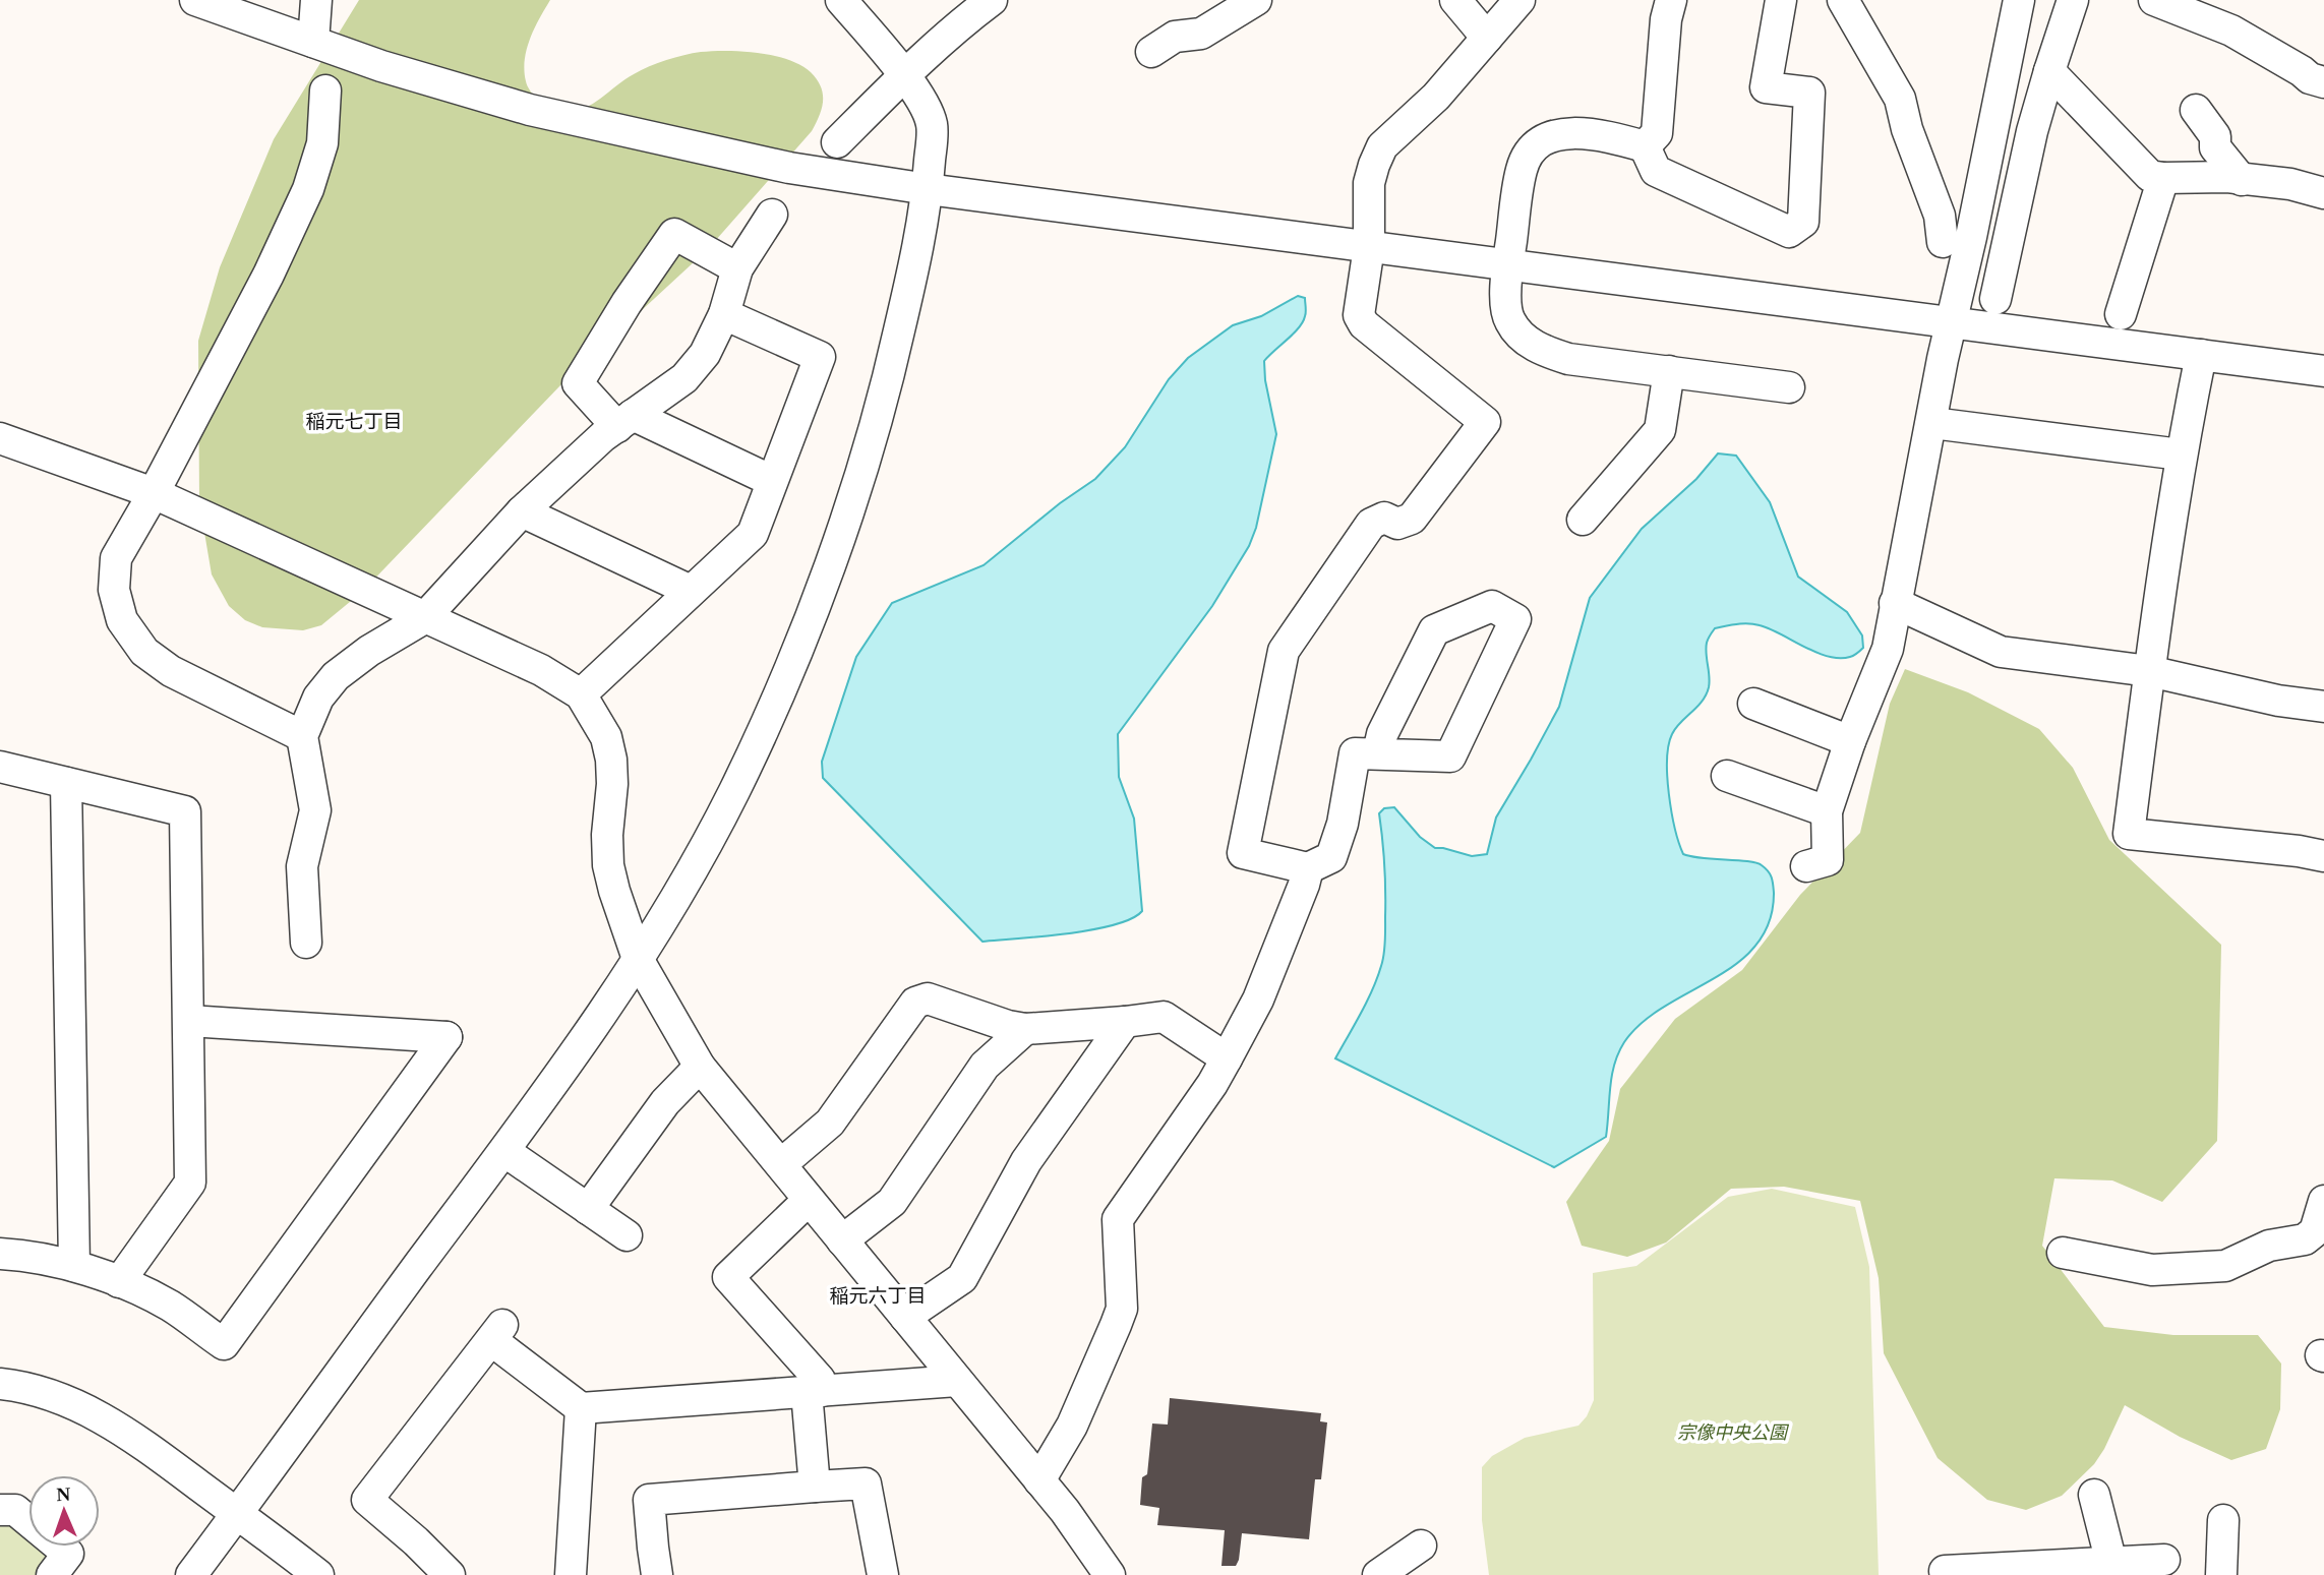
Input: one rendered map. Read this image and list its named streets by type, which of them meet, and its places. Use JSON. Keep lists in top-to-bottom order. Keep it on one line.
{"districts":["稲元七丁目","稲元六丁目"],"parks":["宗像中央公園"],"north":"top"}
